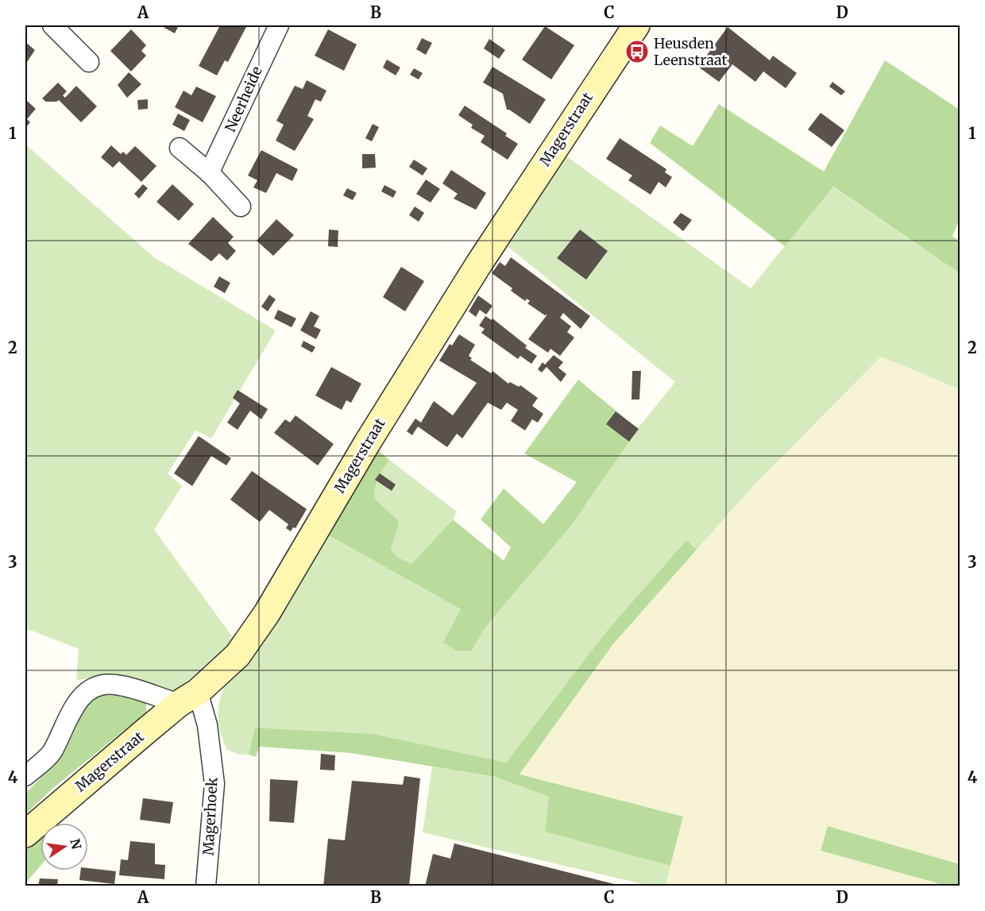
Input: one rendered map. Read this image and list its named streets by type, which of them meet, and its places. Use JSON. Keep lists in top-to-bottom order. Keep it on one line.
{"streets":{"street":["Neerheide","Magerstraat","Magerhoek"]},"crossings":[["Magerstraat","Magerhoek"]],"places":{"bus stop":["Heusden Leenstraat"]},"north":"right","grid":{"columns":["A","B","C","D"],"rows":["1","2","3","4"]}}
